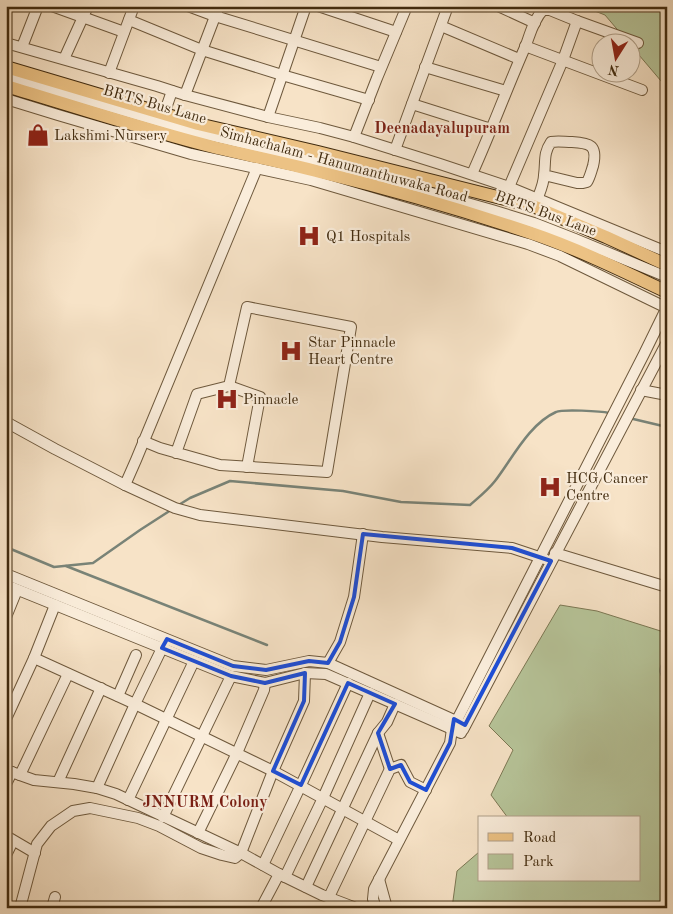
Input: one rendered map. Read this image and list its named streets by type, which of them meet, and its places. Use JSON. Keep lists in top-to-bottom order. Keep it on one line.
{"streets":{"main road":["Simhachalam - Hanumanthuwaka Road"],"street":["BRTS Bus Lane"]},"districts":["Deenadayalupuram","JNNURM Colony"],"places":{"shop":["Lakshmi Nursery"],"hospital":["Q1 Hospitals","Star Pinnacle Heart Centre","Pinnacle","HCG Cancer Centre"]},"legend":["Road","Park"],"north":"bottom"}
